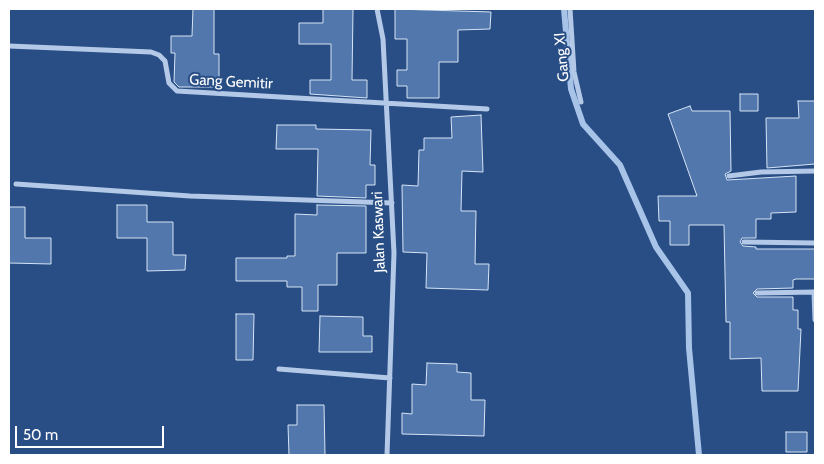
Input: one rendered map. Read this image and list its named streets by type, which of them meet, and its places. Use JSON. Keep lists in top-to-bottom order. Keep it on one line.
{"streets":{"street":["Gang XI","Gang Gemitir","Jalan Kaswari"]},"crossings":[["Gang Gemitir","Jalan Kaswari"]],"scale_bar":"50 m"}
